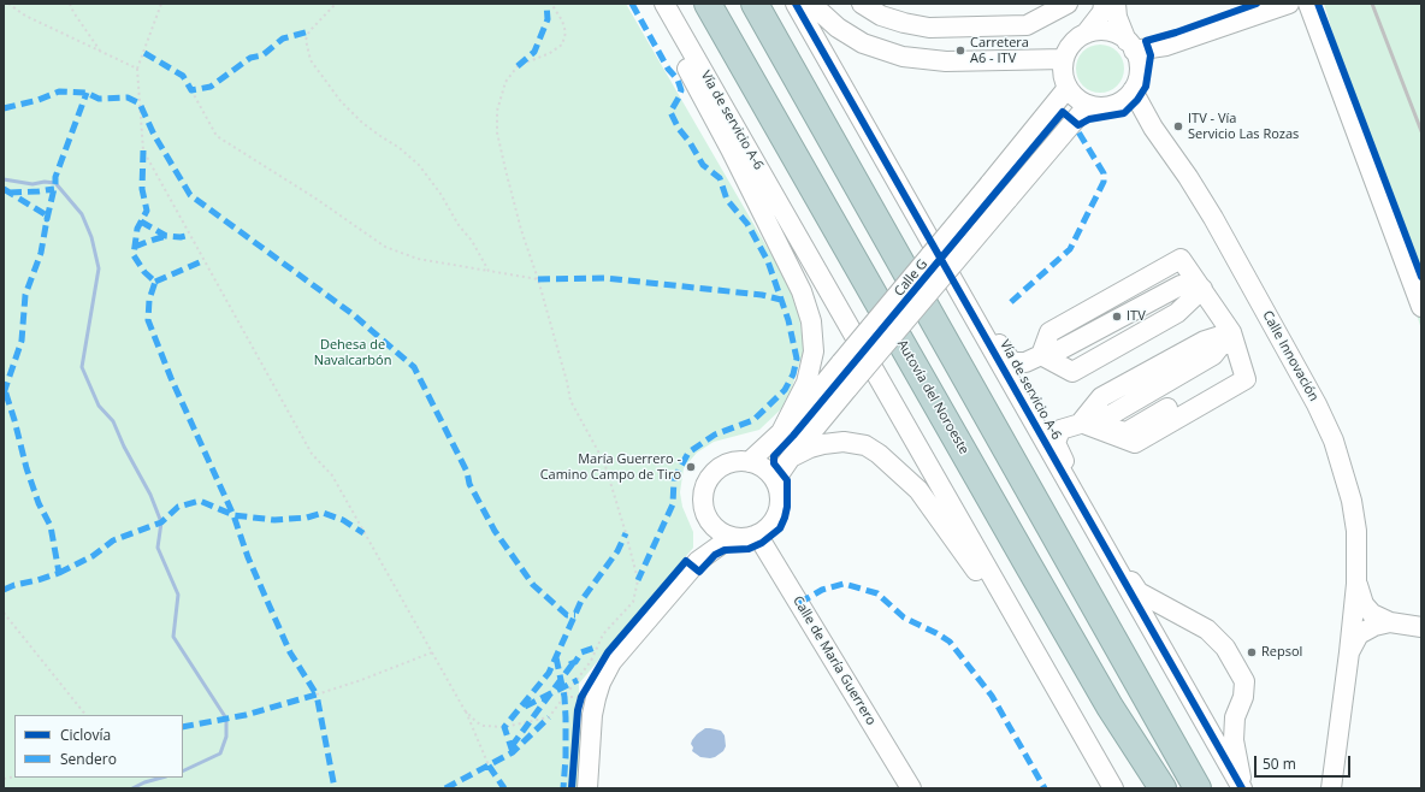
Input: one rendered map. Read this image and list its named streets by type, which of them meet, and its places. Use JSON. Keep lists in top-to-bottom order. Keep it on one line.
{"streets":{"highway":["Autovía del Noroeste"],"street":["Vía de servicio A-6","Calle G","Calle Innovación","Calle de María Guerrero"]},"crossings":[["Calle G","Calle Innovación"],["Calle G","Calle de María Guerrero"]],"parks":["Dehesa de Navalcarbón"],"places":["Carretera A6 - ITV","ITV - Vía Servicio Las Rozas","ITV","María Guerrero - Camino Campo de Tiro","Repsol"],"legend":["Ciclovía","Sendero"],"scale_bar":"50 m"}
